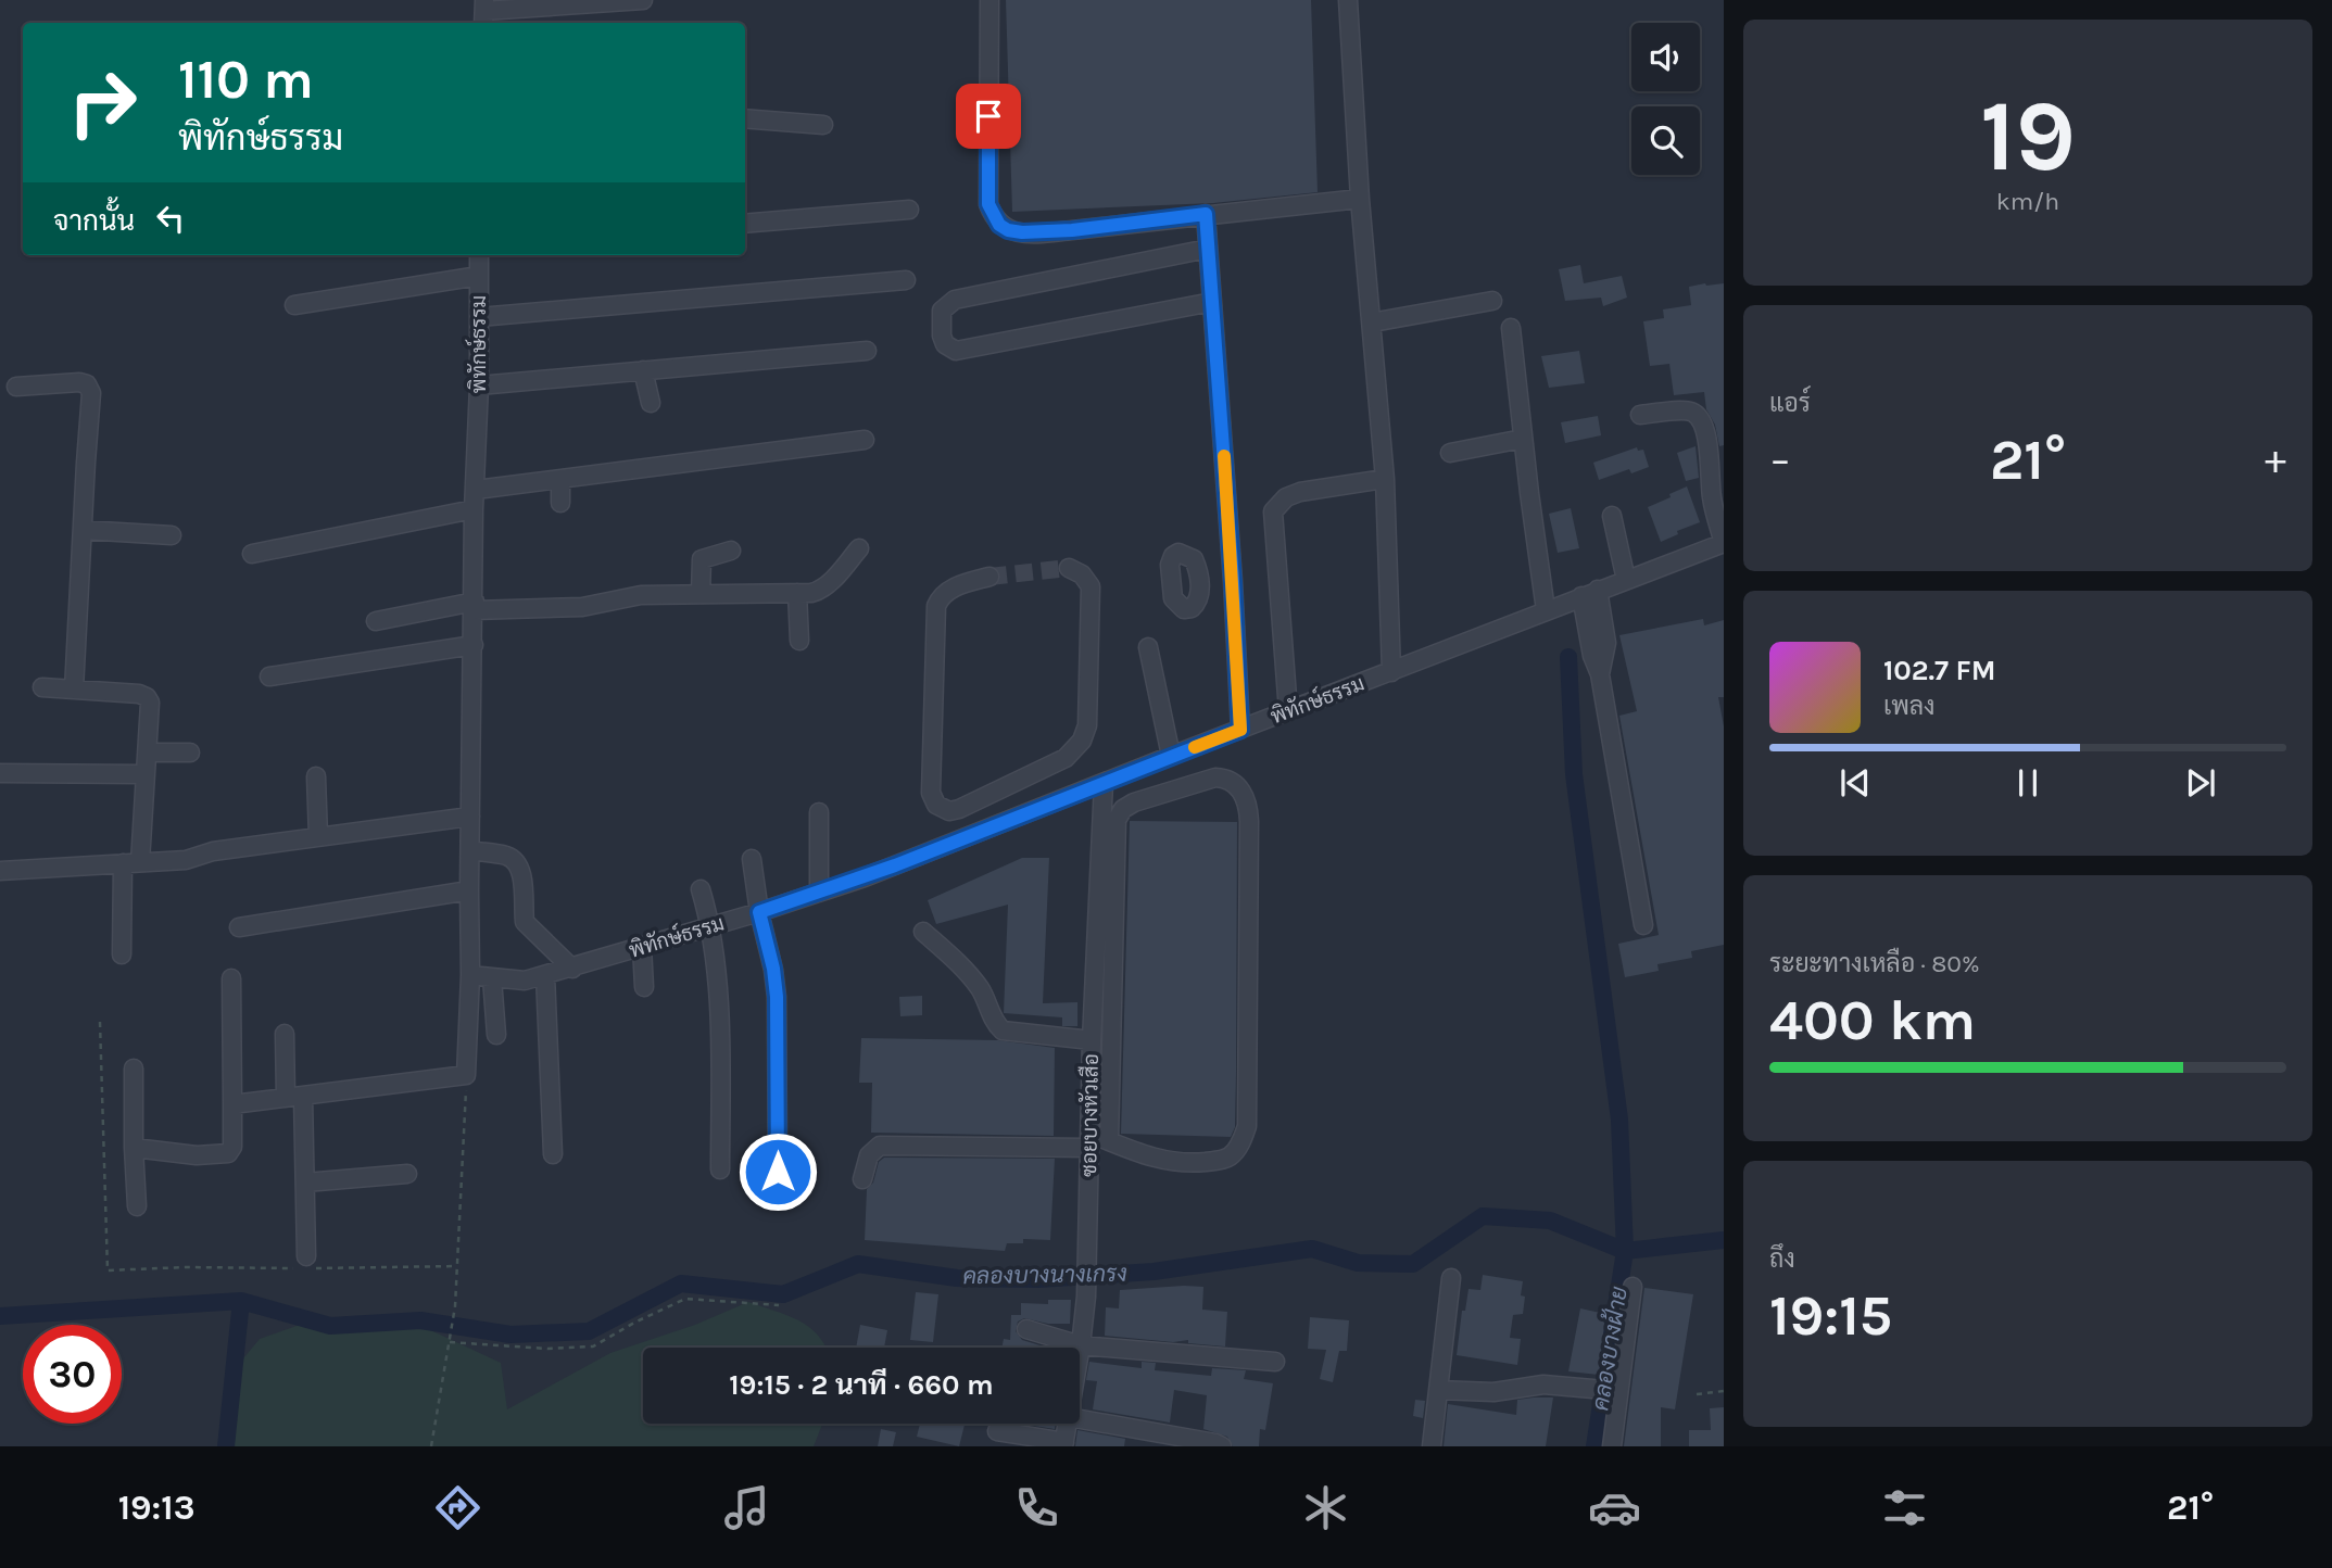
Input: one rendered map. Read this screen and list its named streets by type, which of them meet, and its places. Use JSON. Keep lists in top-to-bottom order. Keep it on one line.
{"streets":{"street":["พิทักษ์ธรรม","ซอยบางหัวเสือ"]},"crossings":[["พิทักษ์ธรรม","ซอยบางหัวเสือ"]],"water":["คลองบางนางเกรง","คลองบางฝ้าย"],"page":{"tile":[["19","km/h"],"แอร์",["ระยะทางเหลือ · 80%","400 km"],["ถึง","19:15"]],"turn":["110 m","พิทักษ์ธรรม"],"then":"จากนั้น","heat":["−","21°","+"],"song":["102.7 FM","เพลง"],"limit":"30","trip":"19:15 · 2 นาที · 660 m","tabs":["19:13","21°"]}}
